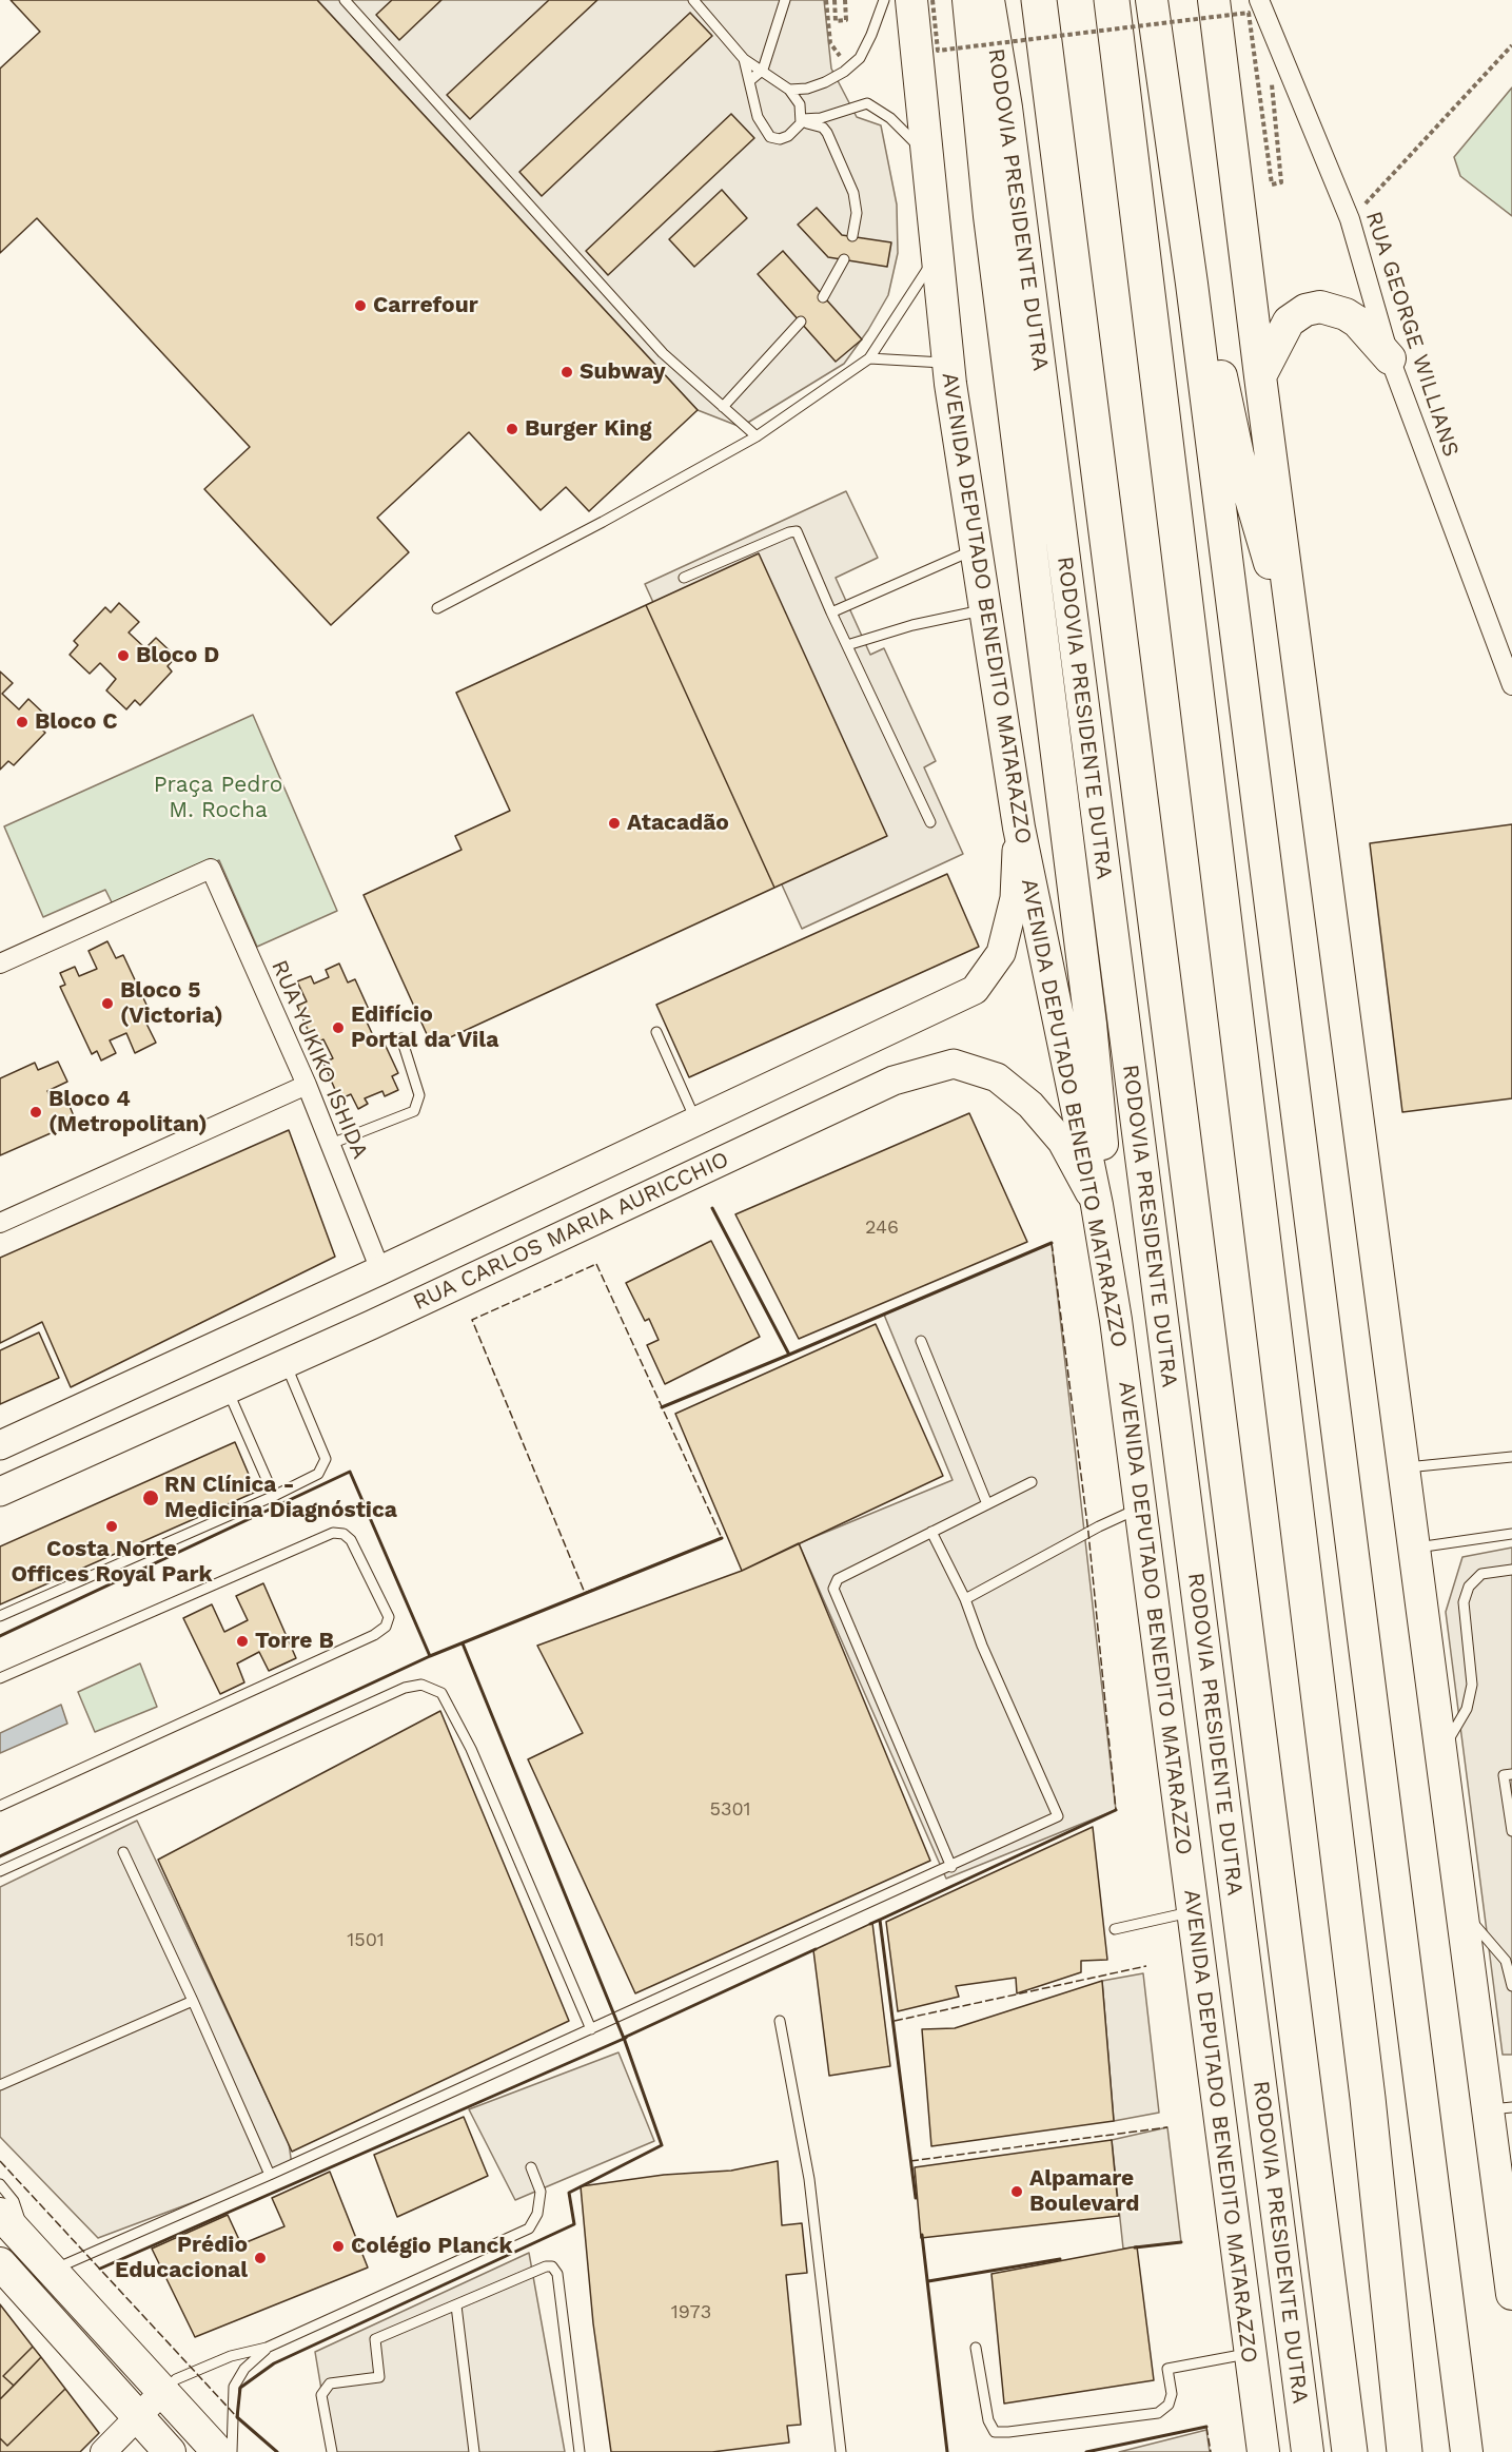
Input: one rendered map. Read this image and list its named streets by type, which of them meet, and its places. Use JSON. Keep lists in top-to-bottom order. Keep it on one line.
{"streets":{"highway":["RODOVIA PRESIDENTE DUTRA"],"main road":["AVENIDA DEPUTADO BENEDITO MATARAZZO","RUA CARLOS MARIA AURICCHIO"],"street":["RUA GEORGE WILLIANS","RUA YUKIKO ISHIDA"]},"crossings":[["AVENIDA DEPUTADO BENEDITO MATARAZZO","RUA CARLOS MARIA AURICCHIO"],["RUA YUKIKO ISHIDA","RUA CARLOS MARIA AURICCHIO"]],"parks":["Praça Pedro M. Rocha"],"places":["Carrefour","Subway","Burger King","Bloco D","Bloco C","Atacadão","Bloco 5 (Victoria)","Edifício Portal da Vila","Bloco 4 (Metropolitan)","RN Clínica - Medicina Diagnóstica","Costa Norte Offices Royal Park","Torre B","Alpamare Boulevard","Colégio Planck","Prédio Educacional"],"house_numbers":["246","5301","1501","1973"]}
